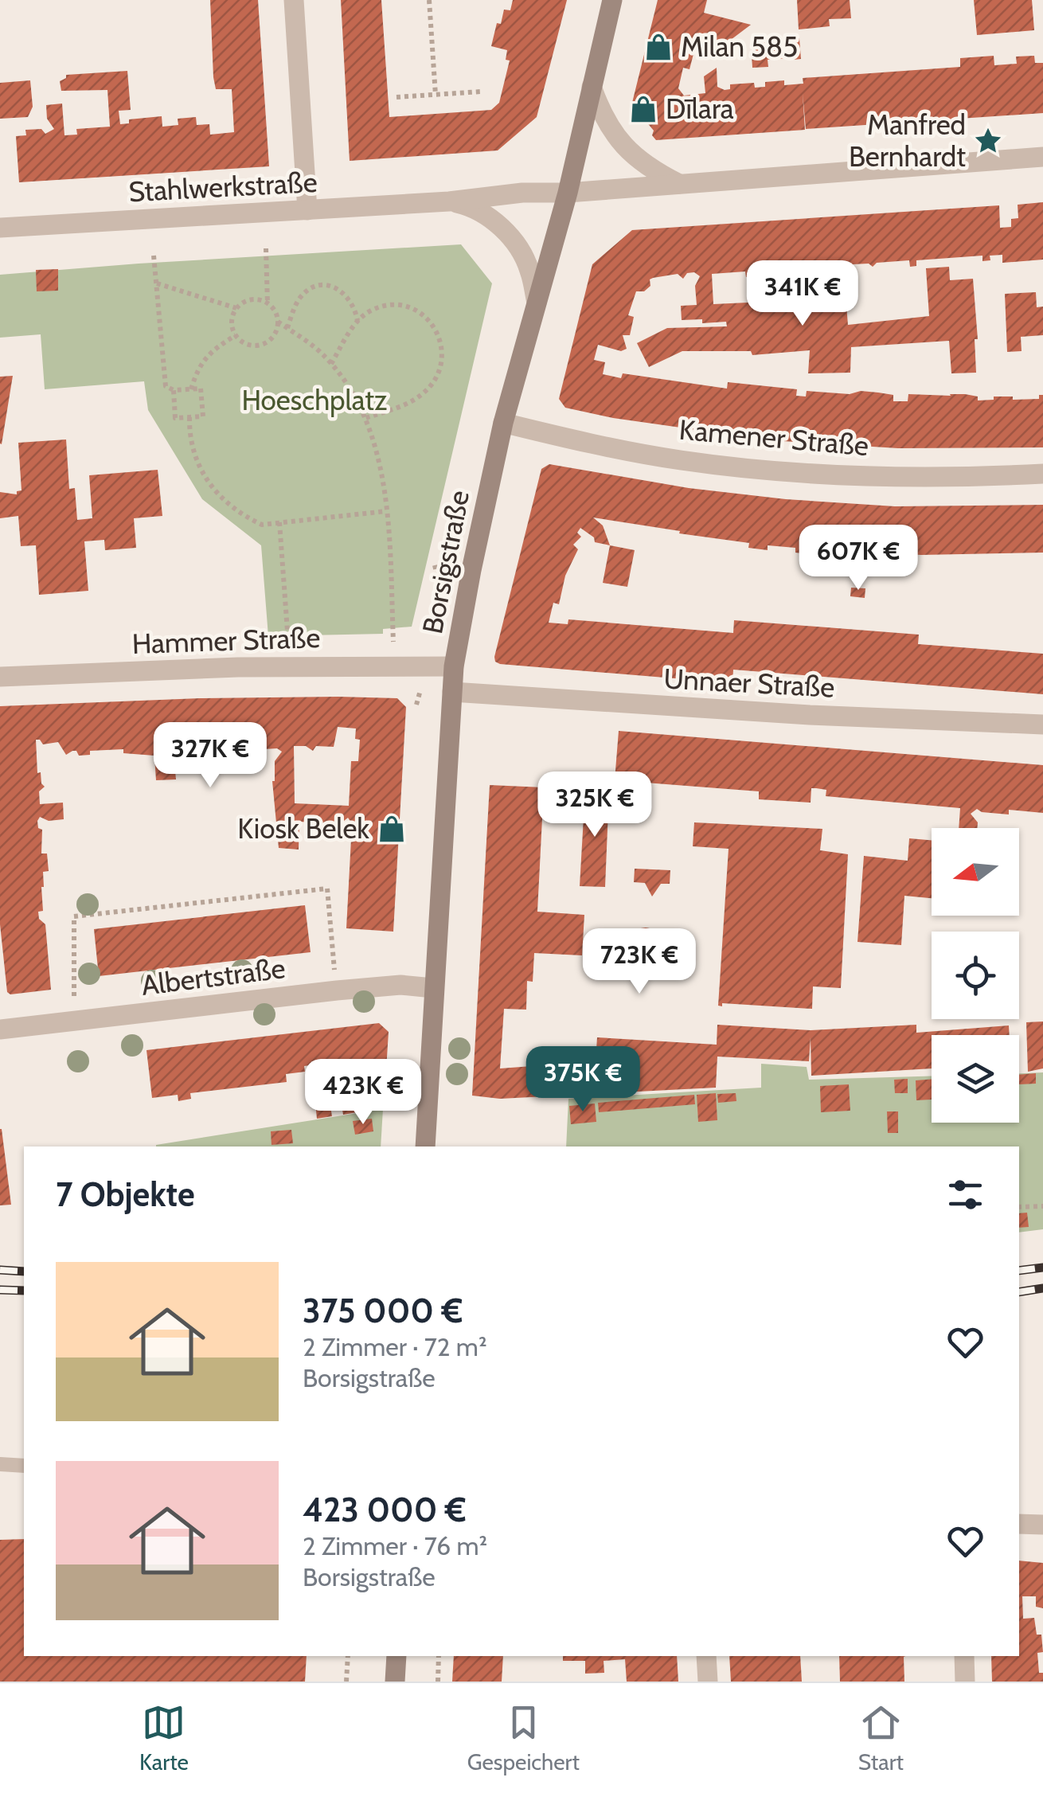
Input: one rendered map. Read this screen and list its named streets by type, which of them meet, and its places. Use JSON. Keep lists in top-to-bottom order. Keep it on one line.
{"streets":{"main road":["Borsigstraße"],"street":["Stahlwerkstraße","Kamener Straße","Hammer Straße","Unnaer Straße","Albertstraße"]},"crossings":[["Stahlwerkstraße","Borsigstraße"],["Kamener Straße","Borsigstraße"],["Borsigstraße","Hammer Straße"],["Borsigstraße","Unnaer Straße"],["Borsigstraße","Albertstraße"]],"parks":["Hoeschplatz"],"places":{"shop":["Milan 585","Dīlara","Kiosk Belek"],"place":["Manfred Bernhardt"]},"north":"left","page":{"price":["341K €","607K €","327K €","325K €","723K €","375K €","423K €"],"heading":"7 Objekte","list":[{"name":"375 000 €","note":"2 Zimmer · 72 m² · Borsigstraße"},{"name":"423 000 €","note":"2 Zimmer · 76 m² · Borsigstraße"}],"tabs":["Karte","Gespeichert","Start"]}}
